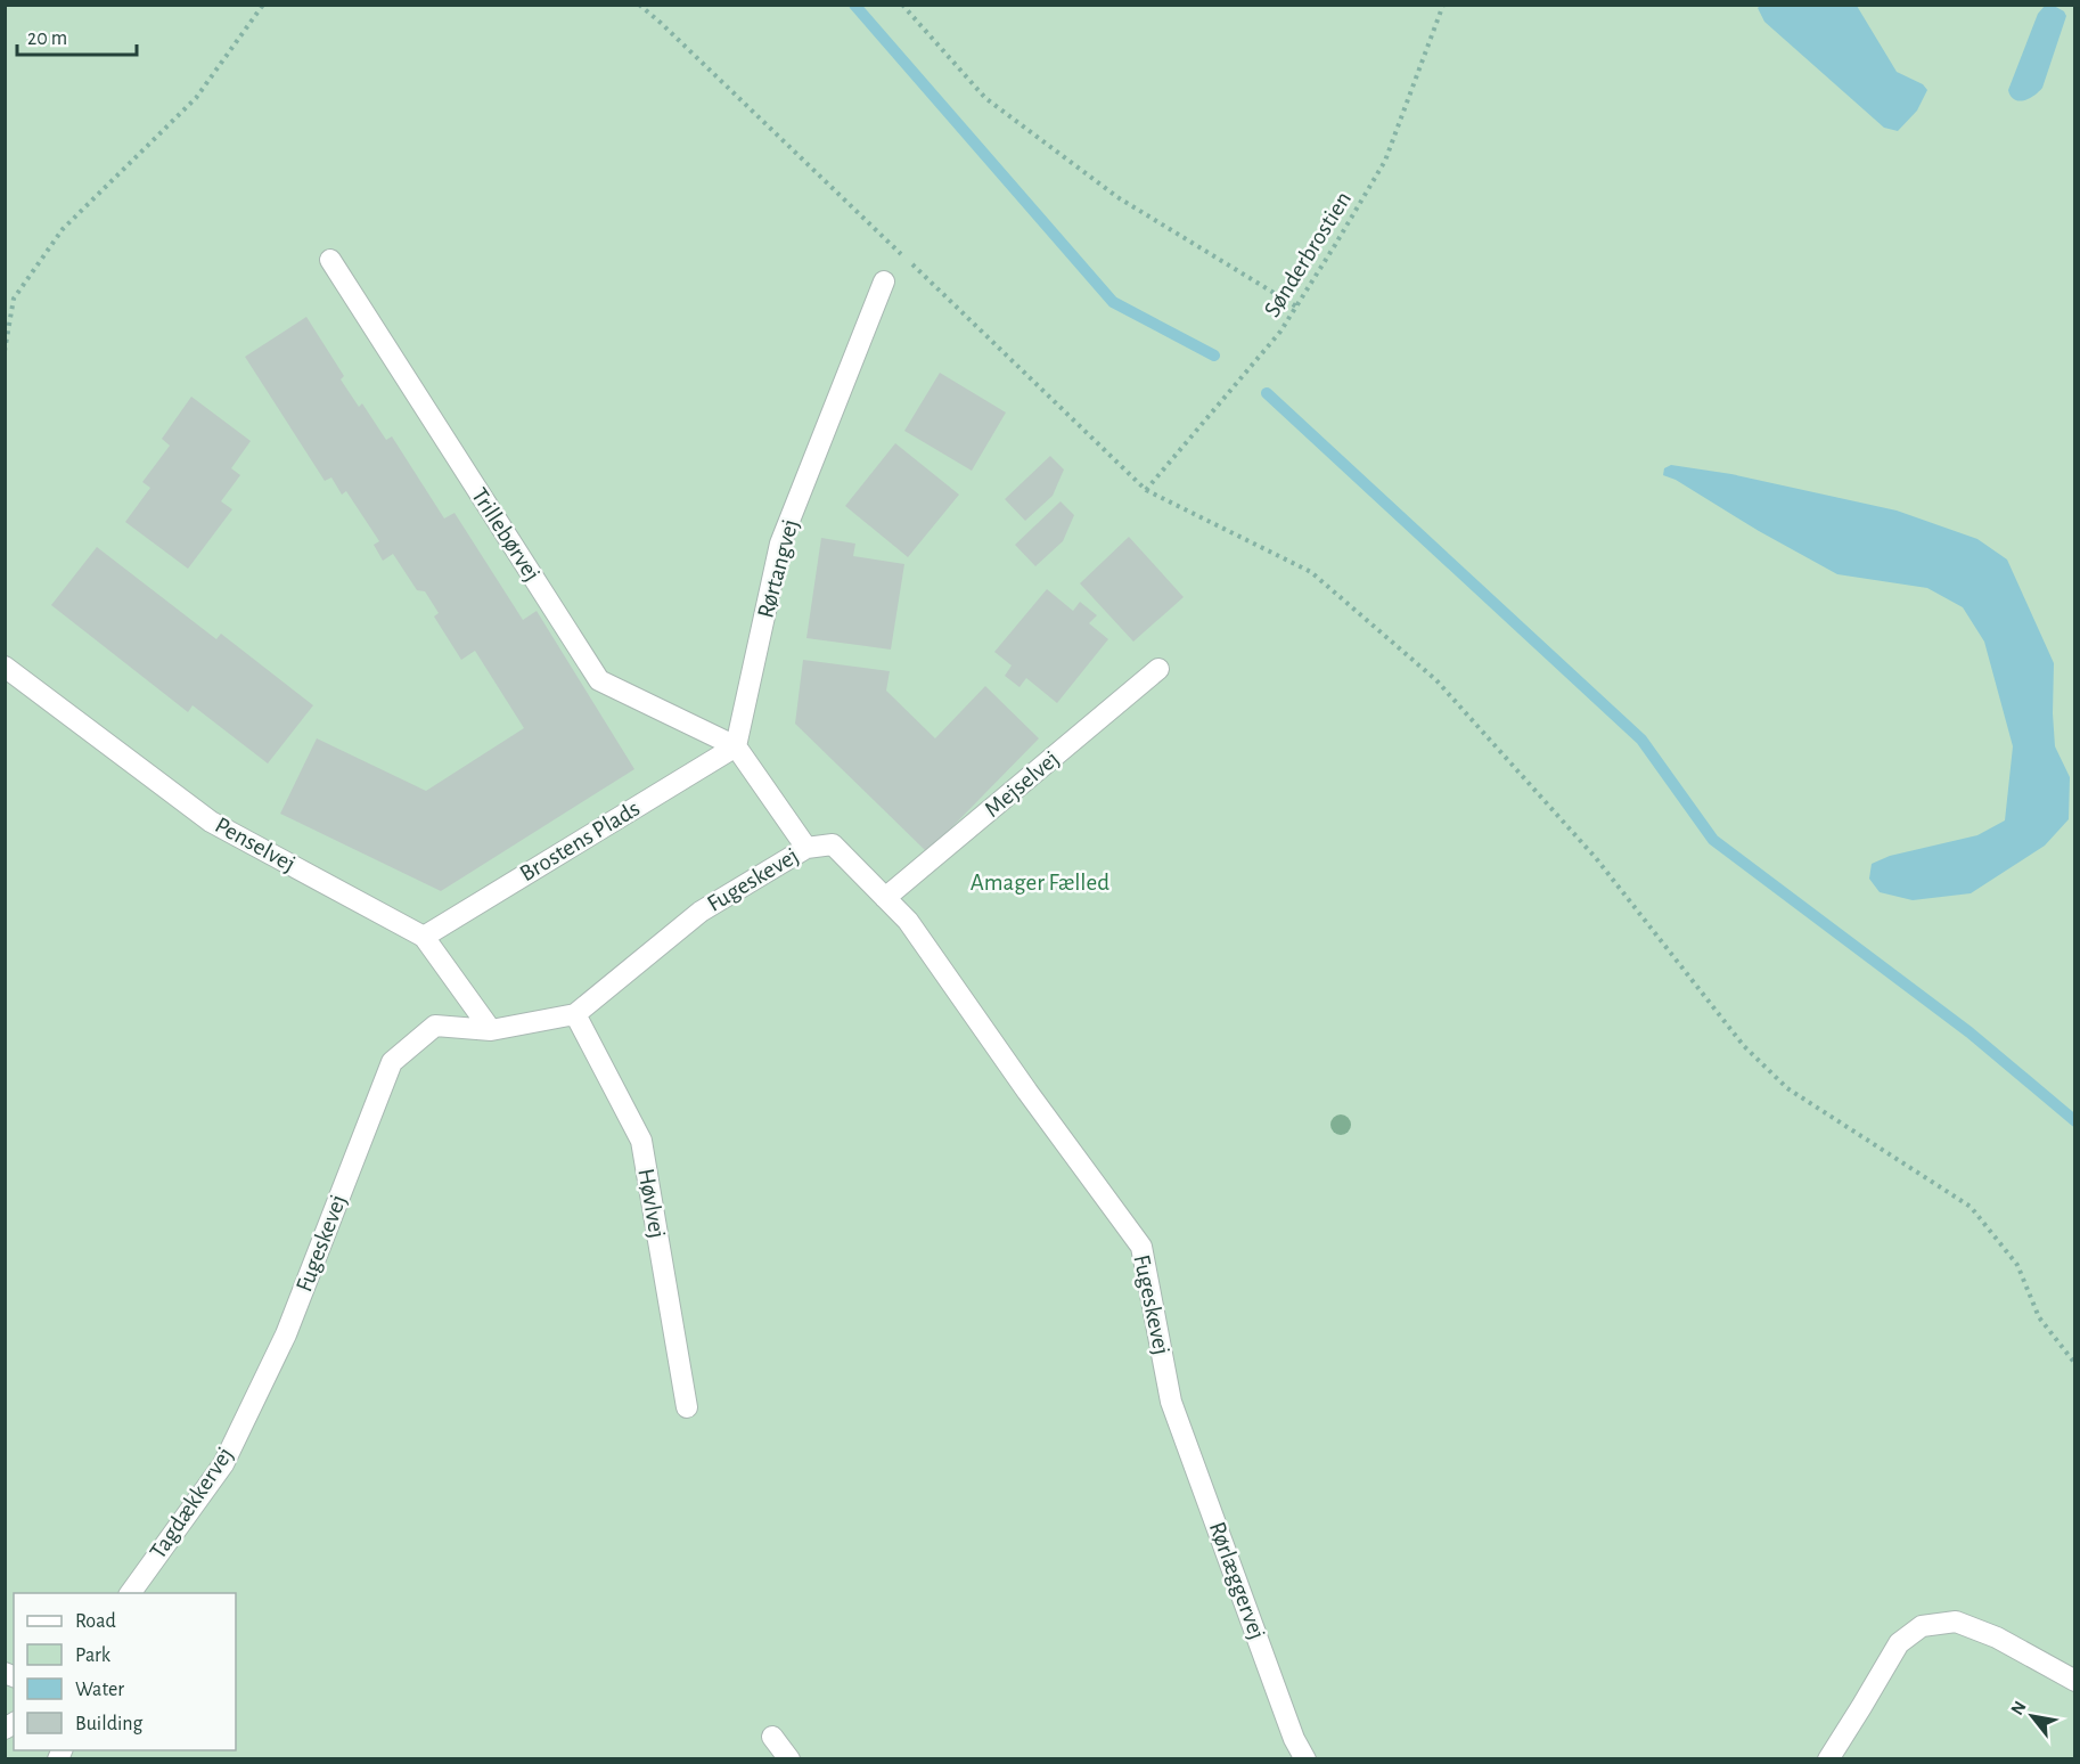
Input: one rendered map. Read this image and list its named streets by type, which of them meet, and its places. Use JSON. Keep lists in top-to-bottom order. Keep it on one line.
{"streets":{"street":["Trillebørvej","Rørtangvej","Mejselvej","Brostens Plads","Penselvej","Fugeskevej","Høvlvej","Tagdækkervej","Rørlæggervej"],"path":["Sønderbrostien"]},"crossings":[["Trillebørvej","Rørtangvej"],["Trillebørvej","Brostens Plads"],["Rørtangvej","Brostens Plads"],["Mejselvej","Fugeskevej"],["Brostens Plads","Penselvej"],["Penselvej","Fugeskevej"],["Fugeskevej","Høvlvej"],["Fugeskevej","Tagdækkervej"],["Fugeskevej","Rørlæggervej"]],"parks":["Amager Fælled"],"legend":["Road","Park","Water","Building"],"scale_bar":"20 m","north":"top left"}
